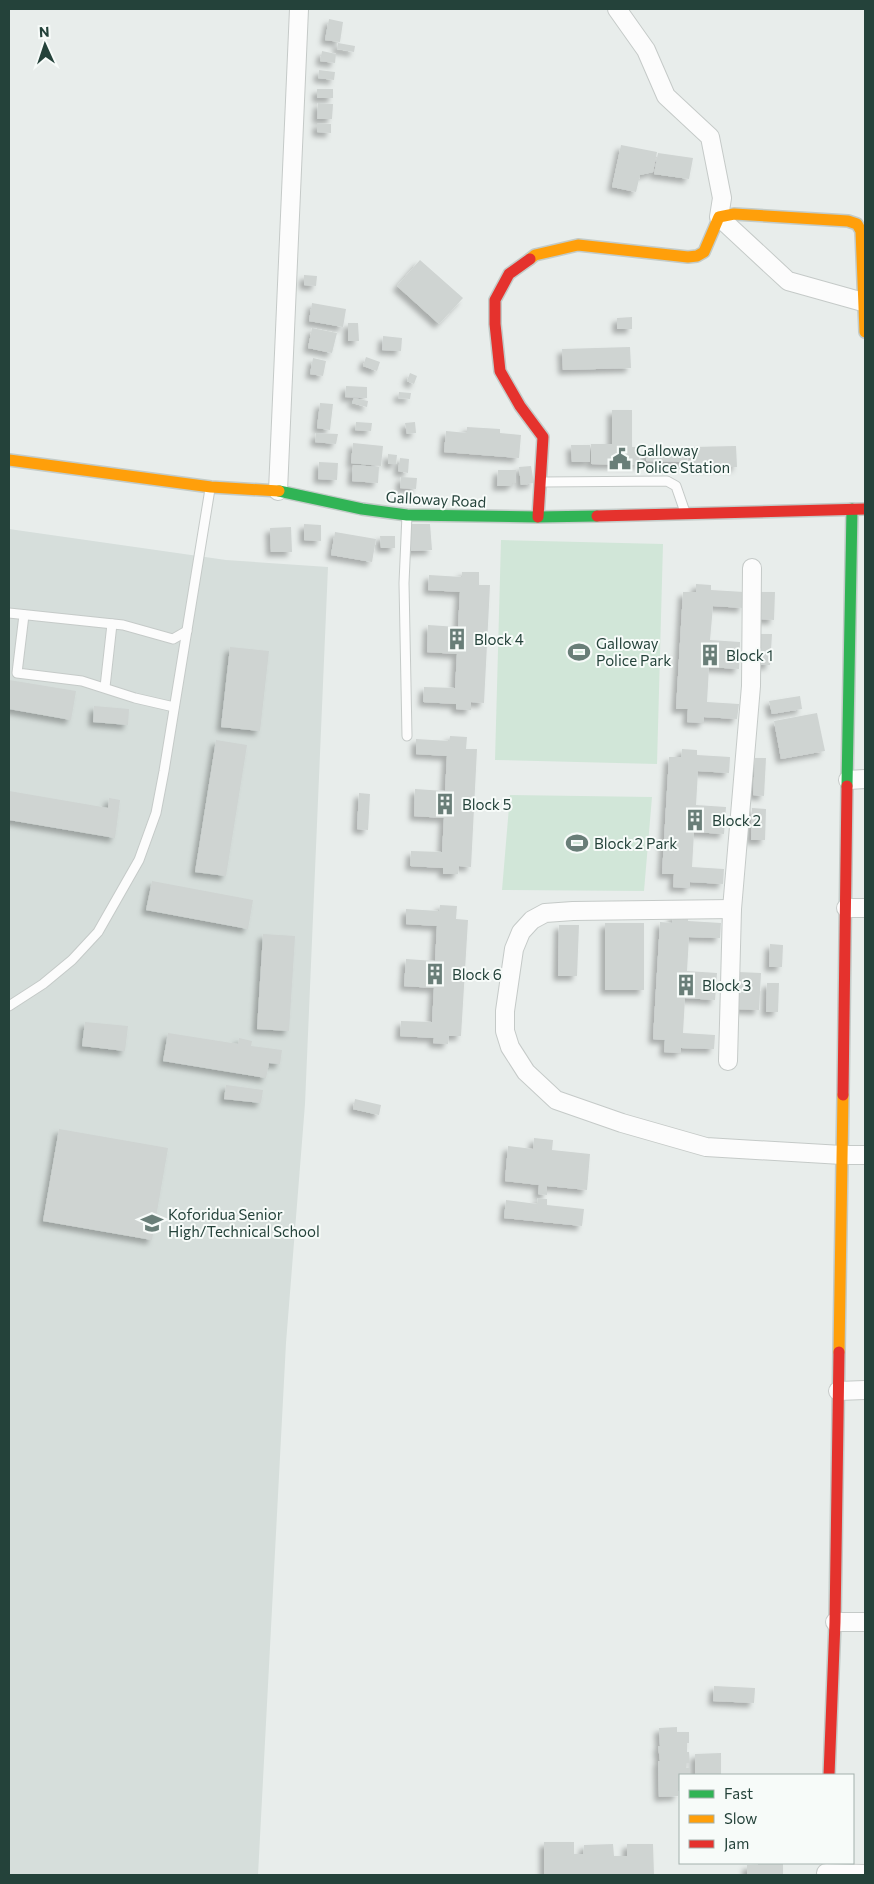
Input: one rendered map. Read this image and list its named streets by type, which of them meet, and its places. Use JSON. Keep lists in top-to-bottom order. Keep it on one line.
{"streets":{"street":["Galloway Road"]},"places":{"public building":["Galloway Police Station"],"building":["Block 4","Block 1","Block 5","Block 2","Block 6","Block 3"],"sports":["Galloway Police Park","Block 2 Park"],"school or university":["Koforidua Senior High/Technical School"]},"legend":["Fast","Slow","Jam"],"north":"top"}
